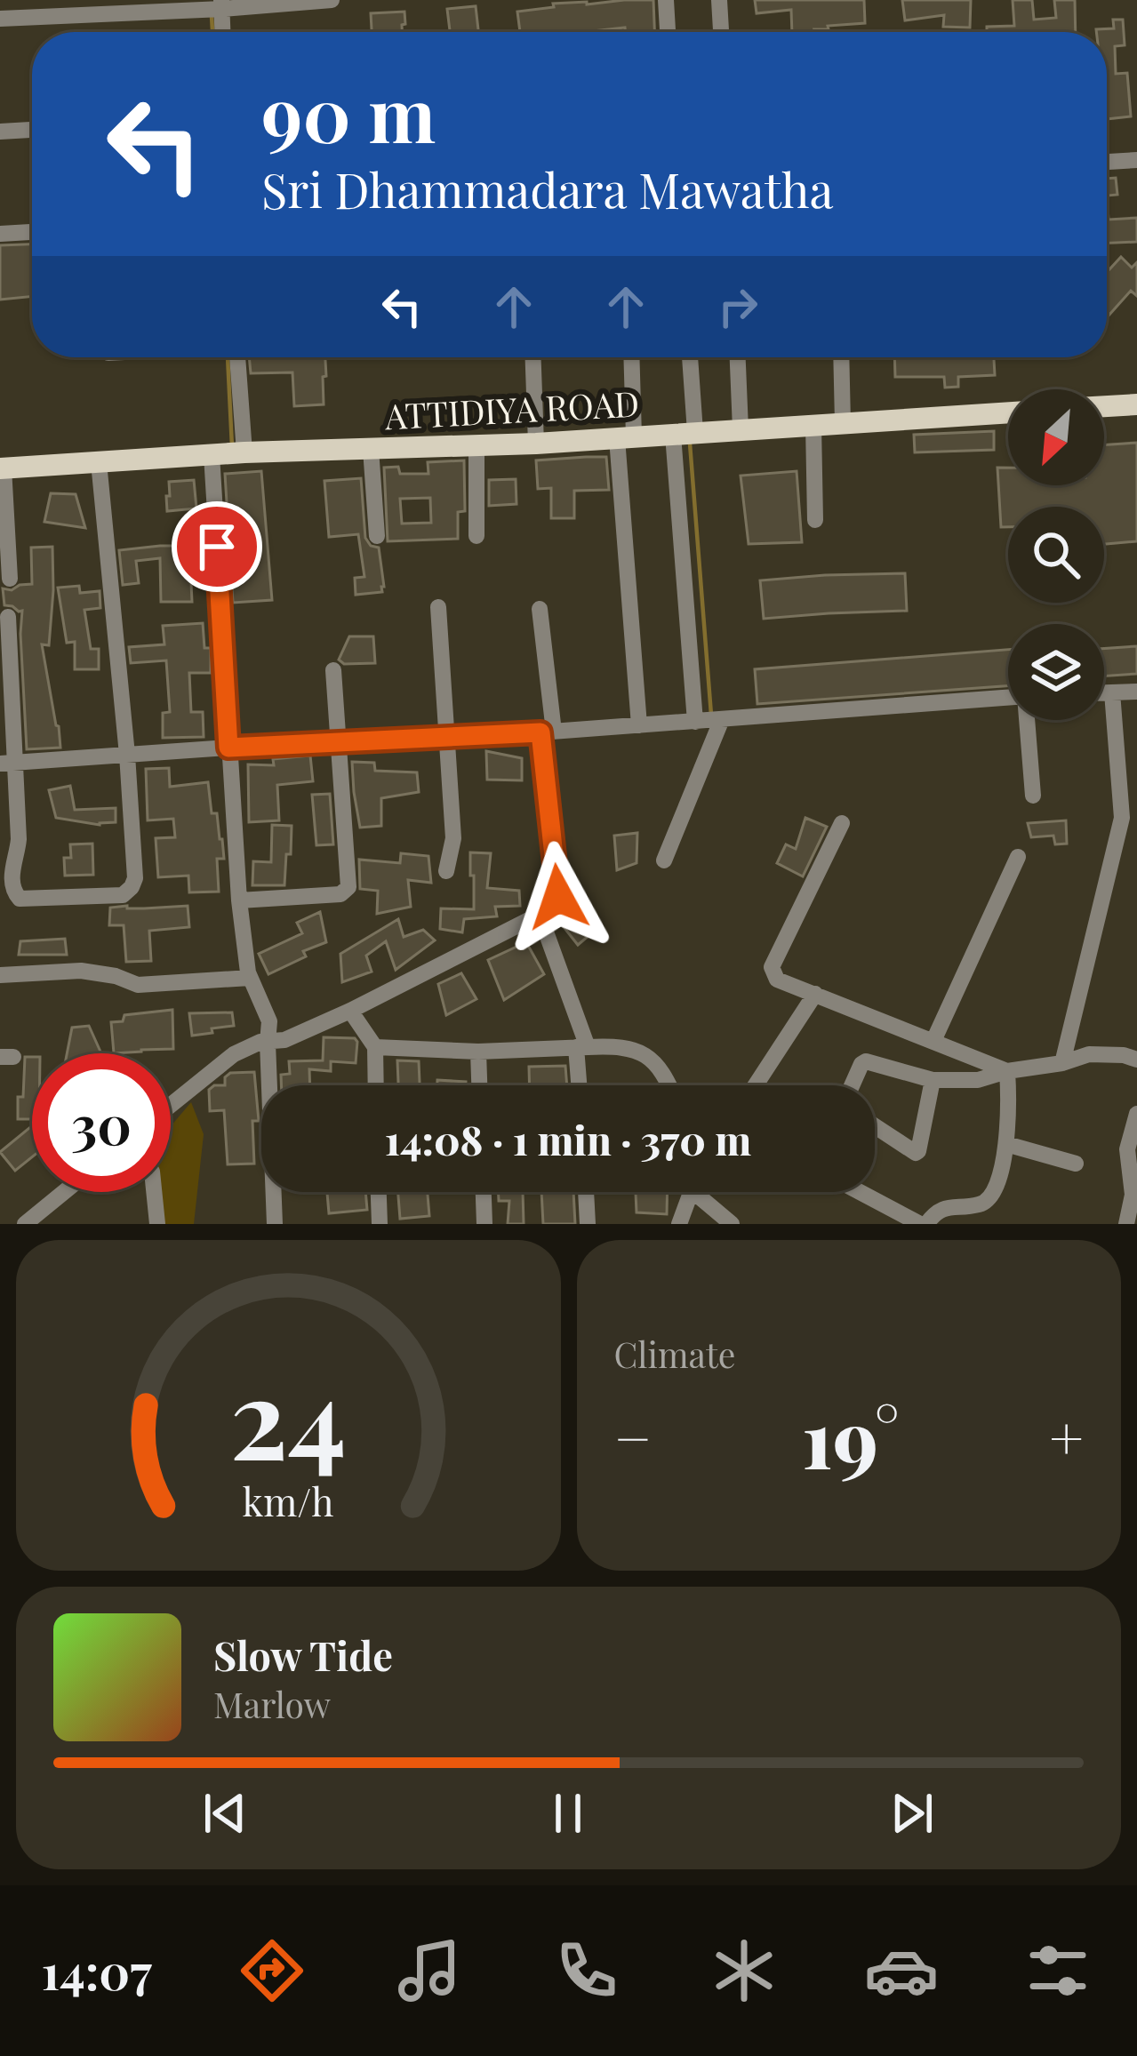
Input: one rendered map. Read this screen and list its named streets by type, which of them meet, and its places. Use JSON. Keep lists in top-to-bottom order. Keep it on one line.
{"streets":{"main road":["ATTIDIYA ROAD"]},"north":"bottom left","page":{"turn":["90 m","Sri Dhammadara Mawatha"],"limit":"30","trip":"14:08 · 1 min · 370 m","tile":"Climate","heat":["−","19°","+"],"song":["Slow Tide","Marlow"],"tabs":"14:07","gauge":["24","km/h"]}}
